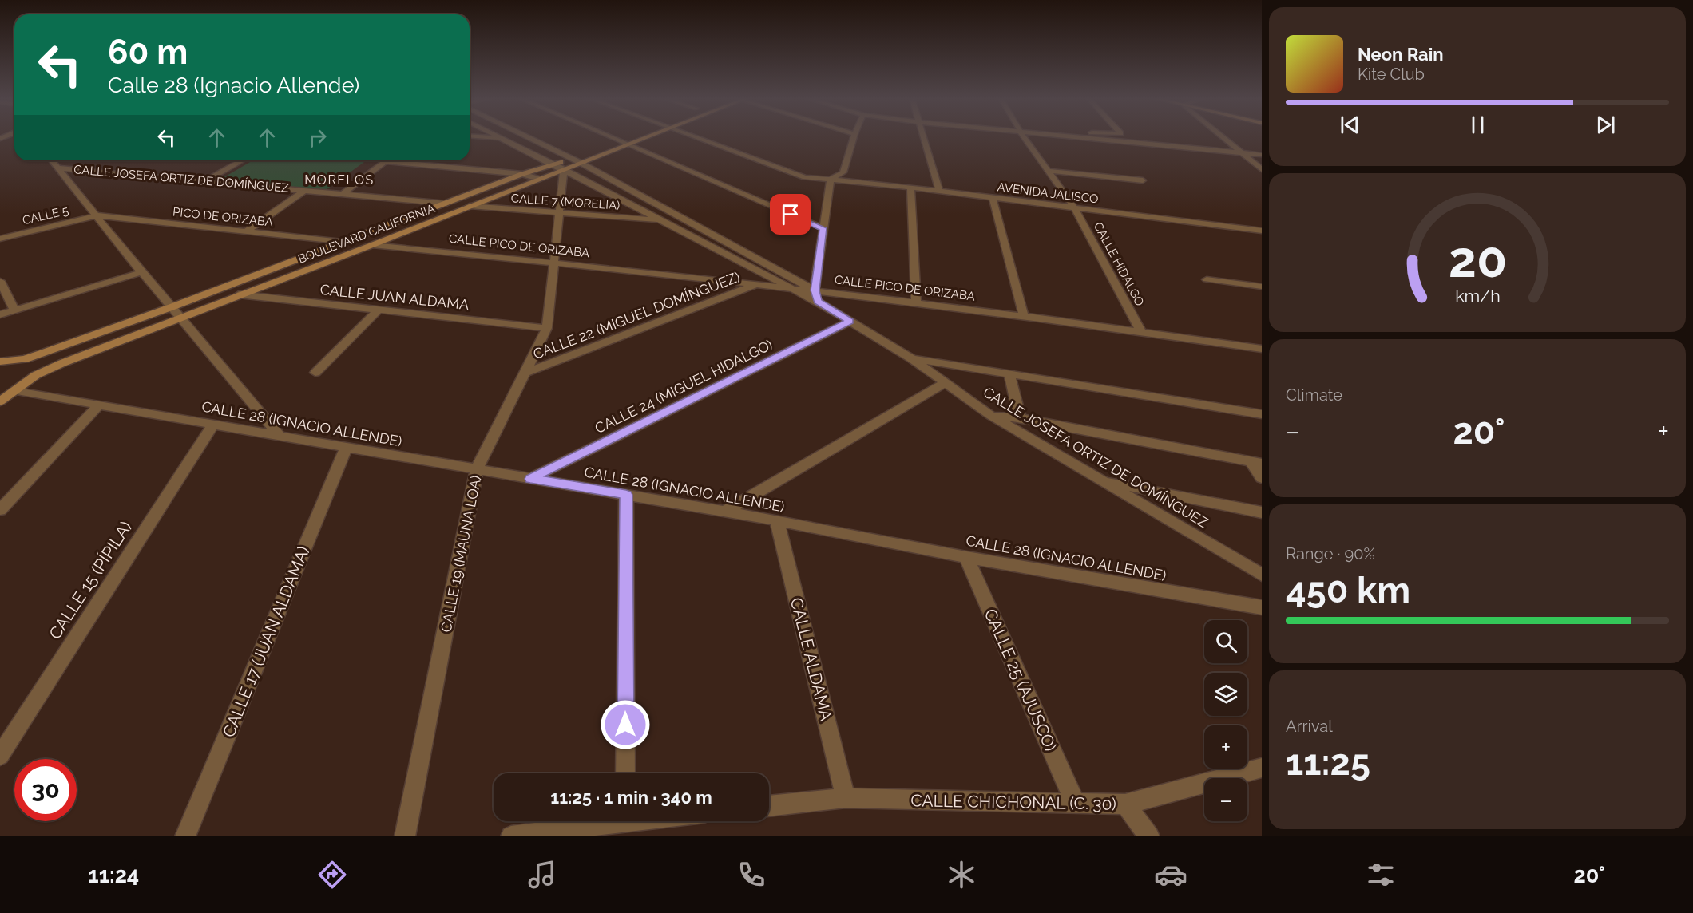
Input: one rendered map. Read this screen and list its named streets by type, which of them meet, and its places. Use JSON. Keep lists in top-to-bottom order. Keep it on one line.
{"streets":{"street":["CALLE JOSEFA ORTIZ DE DOMÍNGUEZ","AVENIDA JALISCO","CALLE 7 (MORELIA)","CALLE 5","PICO DE ORIZABA","BOULEVARD CALIFORNIA","CALLE PICO DE ORIZABA","CALLE HIDALGO","CALLE JUAN ALDAMA","CALLE 22 (MIGUEL DOMÍNGUEZ)","CALLE 24 (MIGUEL HIDALGO)","CALLE 28 (IGNACIO ALLENDE)","CALLE 19 (MAUNA LOA)","CALLE 15 (PÍPILA)","CALLE 17 (JUAN ALDAMA)","CALLE ALDAMA","CALLE 25 (AJUSCO)","CALLE CHICHONAL (C. 30)"]},"crossings":[["CALLE JOSEFA ORTIZ DE DOMÍNGUEZ","BOULEVARD CALIFORNIA"],["CALLE JOSEFA ORTIZ DE DOMÍNGUEZ","CALLE PICO DE ORIZABA"],["CALLE JOSEFA ORTIZ DE DOMÍNGUEZ","CALLE 24 (MIGUEL HIDALGO)"],["AVENIDA JALISCO","CALLE HIDALGO"],["CALLE 7 (MORELIA)","BOULEVARD CALIFORNIA"],["CALLE 7 (MORELIA)","CALLE 19 (MAUNA LOA)"],["CALLE 5","PICO DE ORIZABA"],["PICO DE ORIZABA","BOULEVARD CALIFORNIA"],["BOULEVARD CALIFORNIA","CALLE PICO DE ORIZABA"],["BOULEVARD CALIFORNIA","CALLE JUAN ALDAMA"],["BOULEVARD CALIFORNIA","CALLE 28 (IGNACIO ALLENDE)"],["BOULEVARD CALIFORNIA","CALLE 19 (MAUNA LOA)"],["CALLE PICO DE ORIZABA","CALLE HIDALGO"],["CALLE PICO DE ORIZABA","CALLE 22 (MIGUEL DOMÍNGUEZ)"],["CALLE PICO DE ORIZABA","CALLE 19 (MAUNA LOA)"],["CALLE JUAN ALDAMA","CALLE 19 (MAUNA LOA)"],["CALLE 22 (MIGUEL DOMÍNGUEZ)","CALLE 19 (MAUNA LOA)"],["CALLE 24 (MIGUEL HIDALGO)","CALLE 28 (IGNACIO ALLENDE)"],["CALLE 28 (IGNACIO ALLENDE)","CALLE 19 (MAUNA LOA)"],["CALLE 28 (IGNACIO ALLENDE)","CALLE 15 (PÍPILA)"],["CALLE 28 (IGNACIO ALLENDE)","CALLE 17 (JUAN ALDAMA)"],["CALLE 28 (IGNACIO ALLENDE)","CALLE ALDAMA"],["CALLE 28 (IGNACIO ALLENDE)","CALLE 25 (AJUSCO)"],["CALLE ALDAMA","CALLE CHICHONAL (C. 30)"],["CALLE 25 (AJUSCO)","CALLE CHICHONAL (C. 30)"]],"districts":["MORELOS"],"page":{"turn":["60 m","Calle 28 (Ignacio Allende)"],"song":["Neon Rain","Kite Club"],"tile":["Climate",["Range · 90%","450 km"],["Arrival","11:25"]],"heat":["−","20°","+"],"map_buttons":["+","−"],"limit":"30","trip":"11:25 · 1 min · 340 m","tabs":["11:24","20°"],"gauge":["20","km/h"]}}
